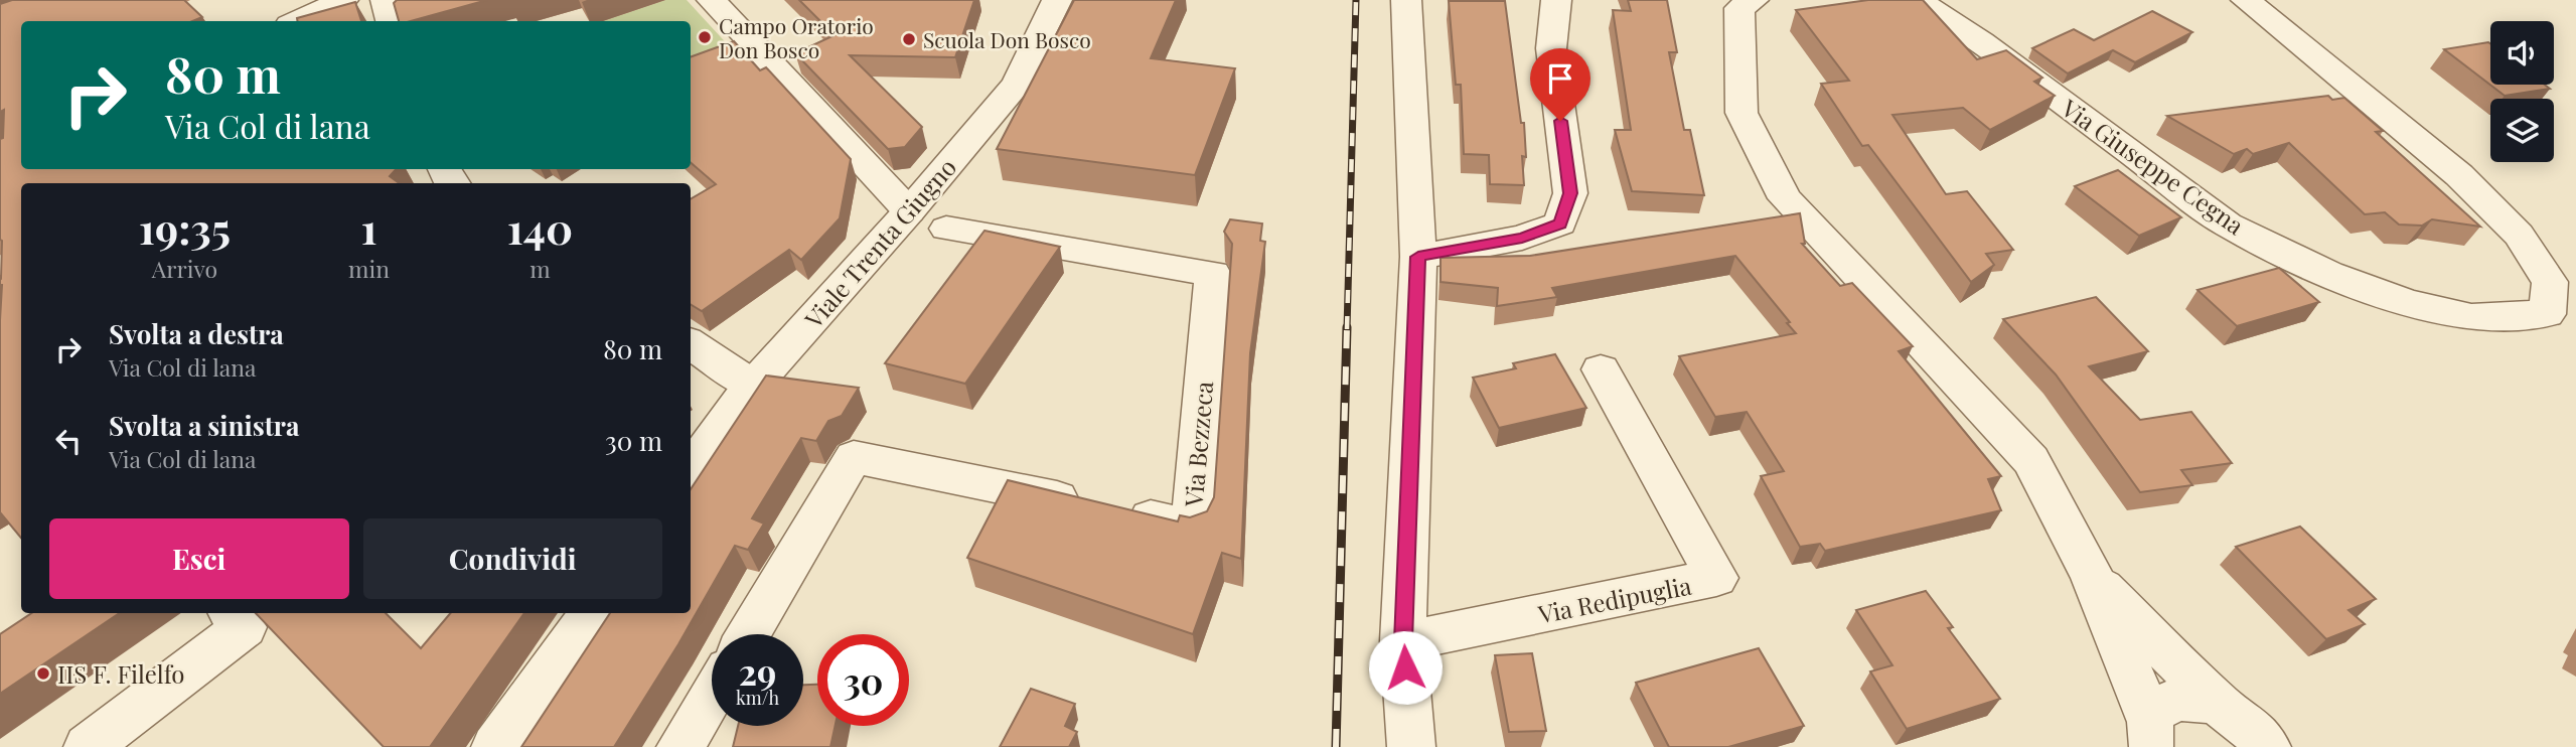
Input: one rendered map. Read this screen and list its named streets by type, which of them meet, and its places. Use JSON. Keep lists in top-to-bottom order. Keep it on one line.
{"streets":{"street":["Via Giuseppe Cegna","Viale Trenta Giugno","Via Bezzeca","Via Redipuglia"]},"places":["Campo Oratorio Don Bosco","Scuola Don Bosco","IIS F. Filelfo"],"page":{"turn":["80 m","Via Col di lana"],"eta":["19:35","Arrivo","1","min","140","m"],"list":[{"name":"Svolta a destra","note":"Via Col di lana","value":"80 m"},{"name":"Svolta a sinistra","note":"Via Col di lana","value":"30 m"}],"buttons":["Esci","Condividi"],"speed":"29 km/h","limit":"30"}}
